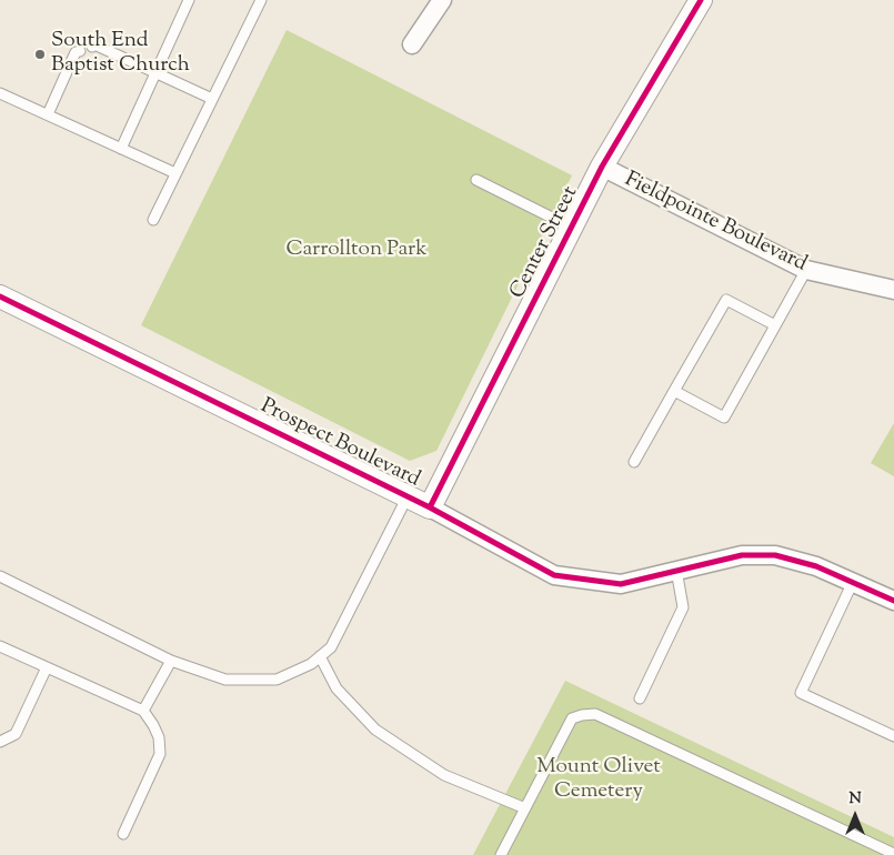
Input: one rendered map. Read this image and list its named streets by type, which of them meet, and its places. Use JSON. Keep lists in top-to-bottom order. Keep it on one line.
{"streets":{"street":["Fieldpointe Boulevard","Center Street","Prospect Boulevard"]},"crossings":[["Fieldpointe Boulevard","Center Street"],["Center Street","Prospect Boulevard"]],"parks":["Carrollton Park","Mount Olivet Cemetery"],"places":["South End Baptist Church"],"north":"top"}
